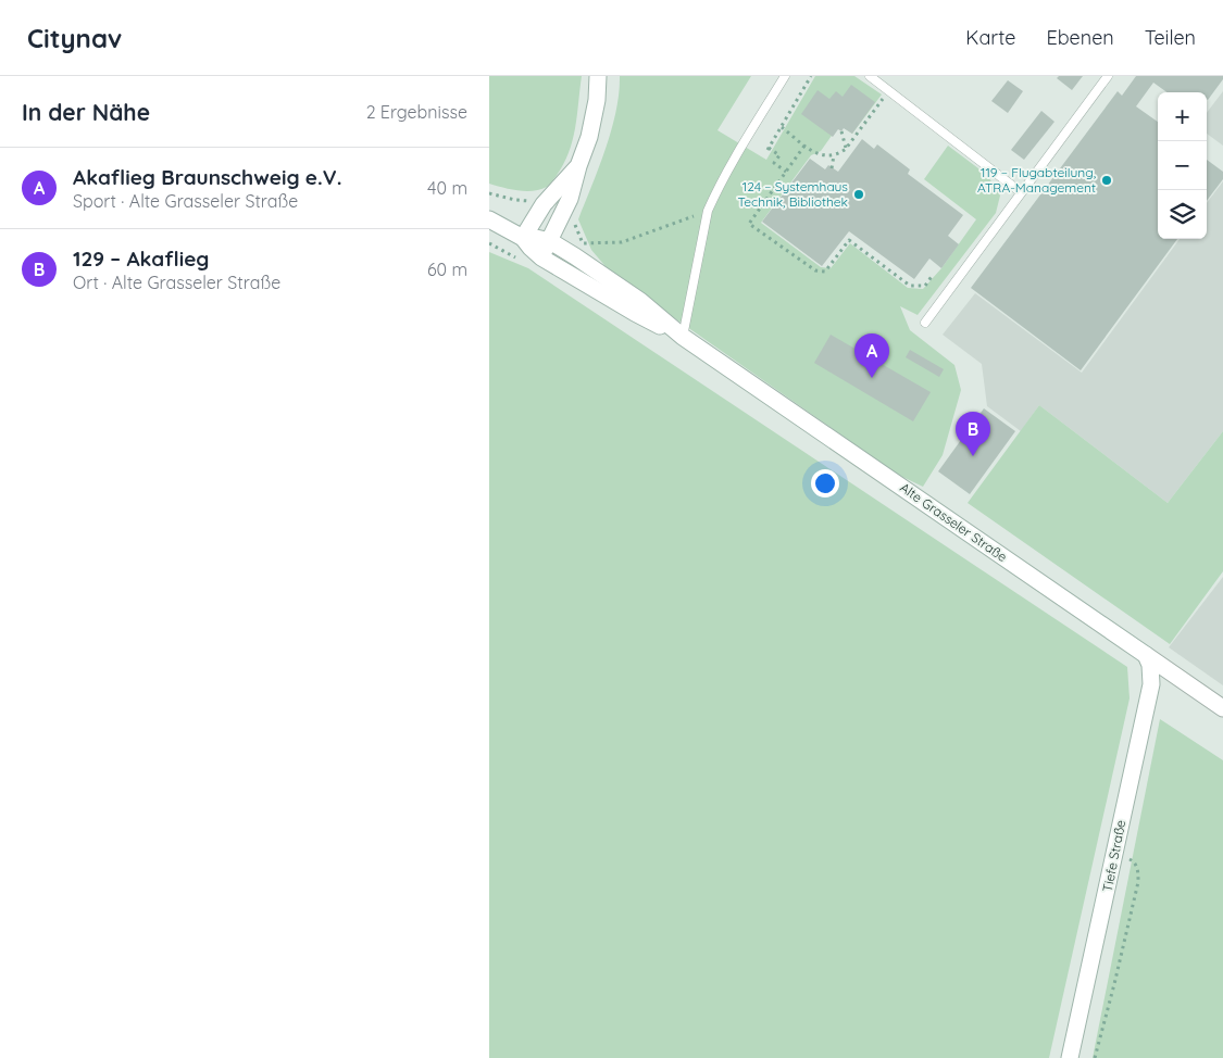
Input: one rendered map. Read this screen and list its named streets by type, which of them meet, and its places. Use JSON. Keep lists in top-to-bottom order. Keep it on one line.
{"streets":{"main road":["Alte Grasseler Straße","Tiefe Straße"]},"crossings":[["Alte Grasseler Straße","Tiefe Straße"]],"places":["119 – Flugabteilung, ATRA-Management","124 – Systemhaus Technik, Bibliothek"],"page":{"header":"Citynav","nav":["Karte","Ebenen","Teilen"],"heading":["In der Nähe","2 Ergebnisse"],"map_buttons":["+","−"],"list":[{"mark":"A","name":"Akaflieg Braunschweig e.V.","note":"Sport · Alte Grasseler Straße","value":"40 m"},{"mark":"B","name":"129 – Akaflieg","note":"Ort · Alte Grasseler Straße","value":"60 m"}],"pins":["A","B"]}}
